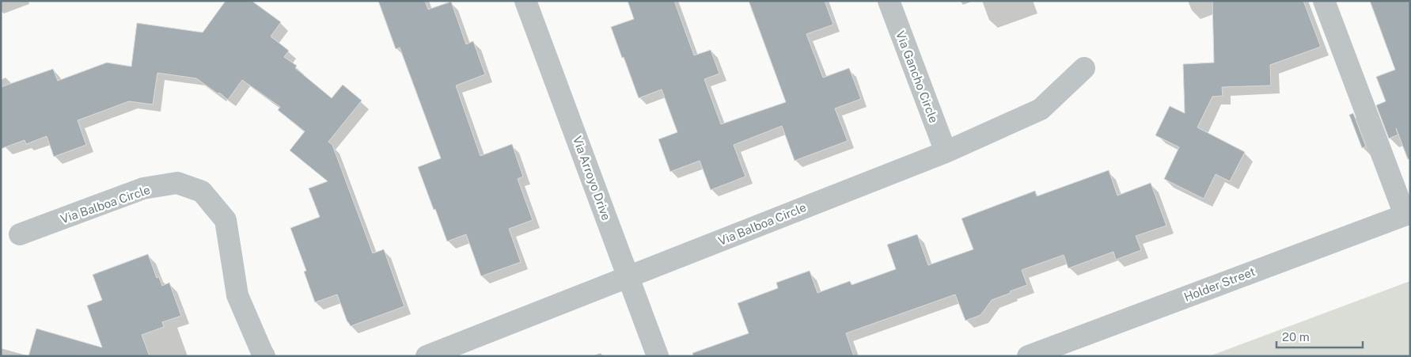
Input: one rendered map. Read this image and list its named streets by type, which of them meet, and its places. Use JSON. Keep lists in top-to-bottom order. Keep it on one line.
{"streets":{"street":["Via Gancho Circle","Via Arroyo Drive","Via Balboa Circle","Holder Street"]},"crossings":[["Via Gancho Circle","Via Balboa Circle"],["Via Arroyo Drive","Via Balboa Circle"]],"scale_bar":"20 m"}
